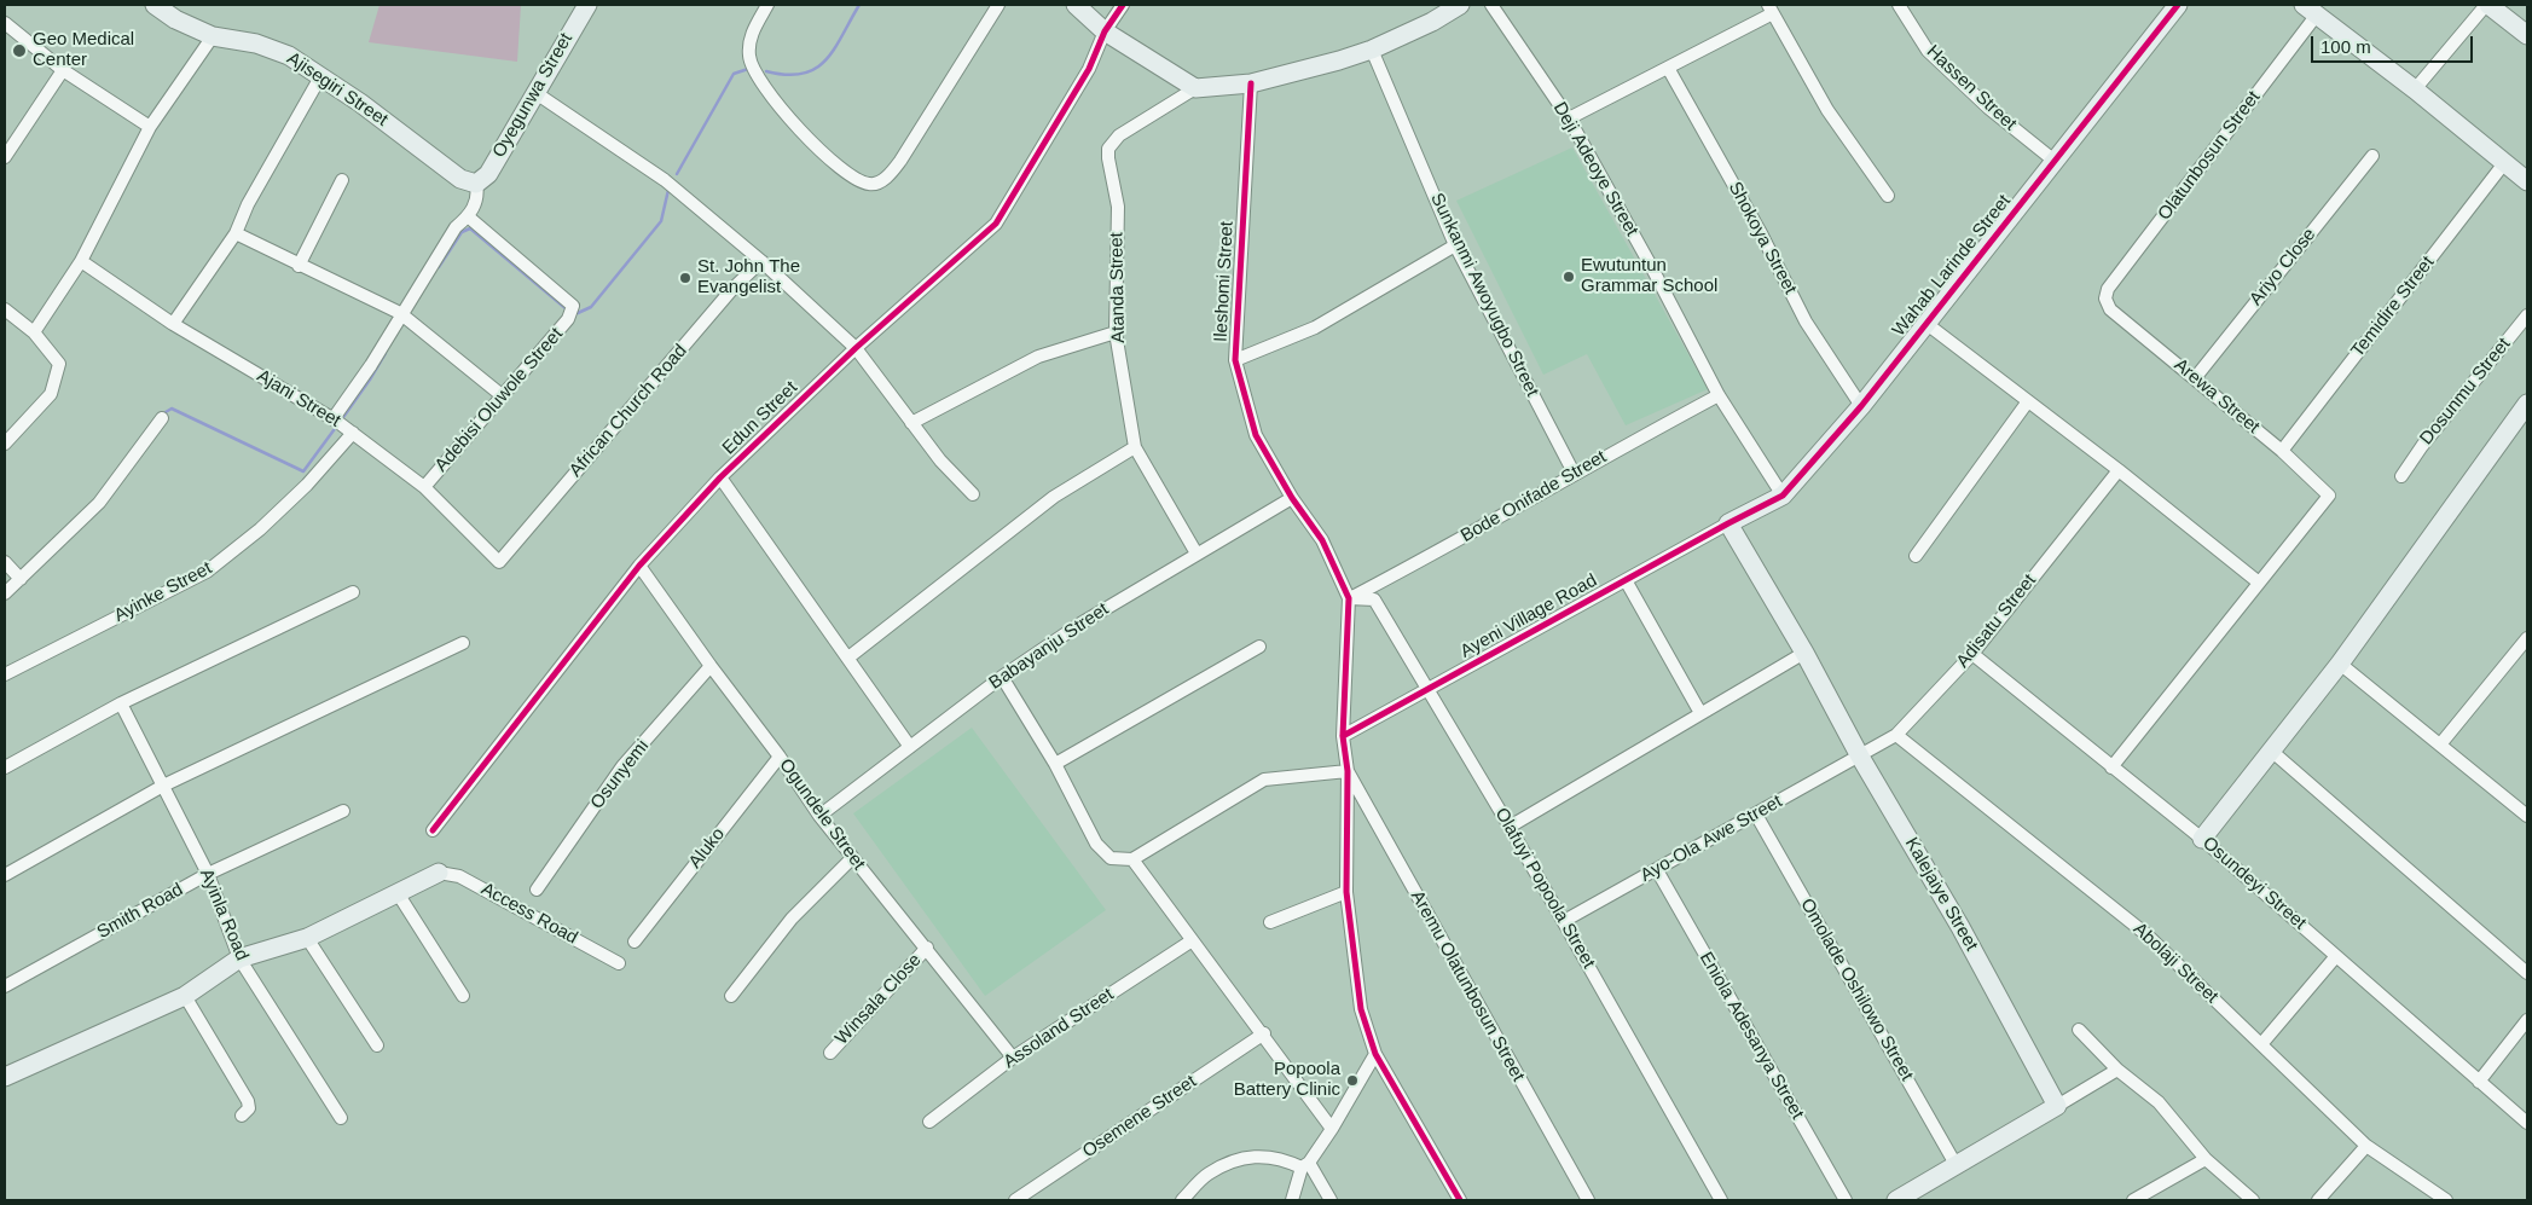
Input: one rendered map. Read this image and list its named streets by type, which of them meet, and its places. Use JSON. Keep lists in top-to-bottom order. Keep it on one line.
{"streets":{"street":["Hassen Street","Ajisegiri Street","Oyegunwa Street","Olatunbosun Street","Deji Adeoye Street","Shokoya Street","Wahab Larinde Street","Ariyo Close","Ileshomi Street","Atanda Street","Sunkanmi Awoyugbo Street","Temidire Street","Dosunmu Street","Arewa Street","Ajani Street","Adebisi Oluwole Street","African Church Road","Edun Street","Bode Onifade Street","Ayinke Street","Ayeni Village Road","Adisatu Street","Babayanju Street","Osunyemi","Ogundele Street","Ayo-Ola Awe Street","Aluko","Osundeyi Street","Olafuyi Popoola Street","Kalejaiye Street","Smith Road","Access Road","Ayinla Road","Abolaji Street","Aremu Olatunbosun Street","Omolade Oshilowo Street","Winsala Close","Assoland Street","Eniola Adesanya Street","Osemene Street"]},"crossings":[["Hassen Street","Wahab Larinde Street"],["Ajisegiri Street","Oyegunwa Street"],["Olatunbosun Street","Arewa Street"],["Deji Adeoye Street","Wahab Larinde Street"],["Deji Adeoye Street","Bode Onifade Street"],["Shokoya Street","Wahab Larinde Street"],["Wahab Larinde Street","Ayeni Village Road"],["Wahab Larinde Street","Kalejaiye Street"],["Ariyo Close","Arewa Street"],["Ileshomi Street","Bode Onifade Street"],["Ileshomi Street","Babayanju Street"],["Ileshomi Street","Olafuyi Popoola Street"],["Atanda Street","Babayanju Street"],["Sunkanmi Awoyugbo Street","Bode Onifade Street"],["Temidire Street","Arewa Street"],["Ajani Street","Adebisi Oluwole Street"],["Ajani Street","African Church Road"],["Ajani Street","Ayinke Street"],["Adebisi Oluwole Street","Ayinke Street"],["Edun Street","Ogundele Street"],["Bode Onifade Street","Olafuyi Popoola Street"],["Ayeni Village Road","Olafuyi Popoola Street"],["Ayeni Village Road","Kalejaiye Street"],["Adisatu Street","Ayo-Ola Awe Street"],["Adisatu Street","Osundeyi Street"],["Adisatu Street","Kalejaiye Street"],["Adisatu Street","Abolaji Street"],["Babayanju Street","Ogundele Street"],["Osunyemi","Ogundele Street"],["Ogundele Street","Aluko"],["Ogundele Street","Winsala Close"],["Ogundele Street","Assoland Street"],["Ayo-Ola Awe Street","Olafuyi Popoola Street"],["Ayo-Ola Awe Street","Kalejaiye Street"],["Ayo-Ola Awe Street","Omolade Oshilowo Street"],["Ayo-Ola Awe Street","Eniola Adesanya Street"],["Smith Road","Ayinla Road"]],"places":["Geo Medical Center","Ewutuntun Grammar School","St. John The Evangelist","Popoola Battery Clinic"],"scale_bar":"100 m"}
